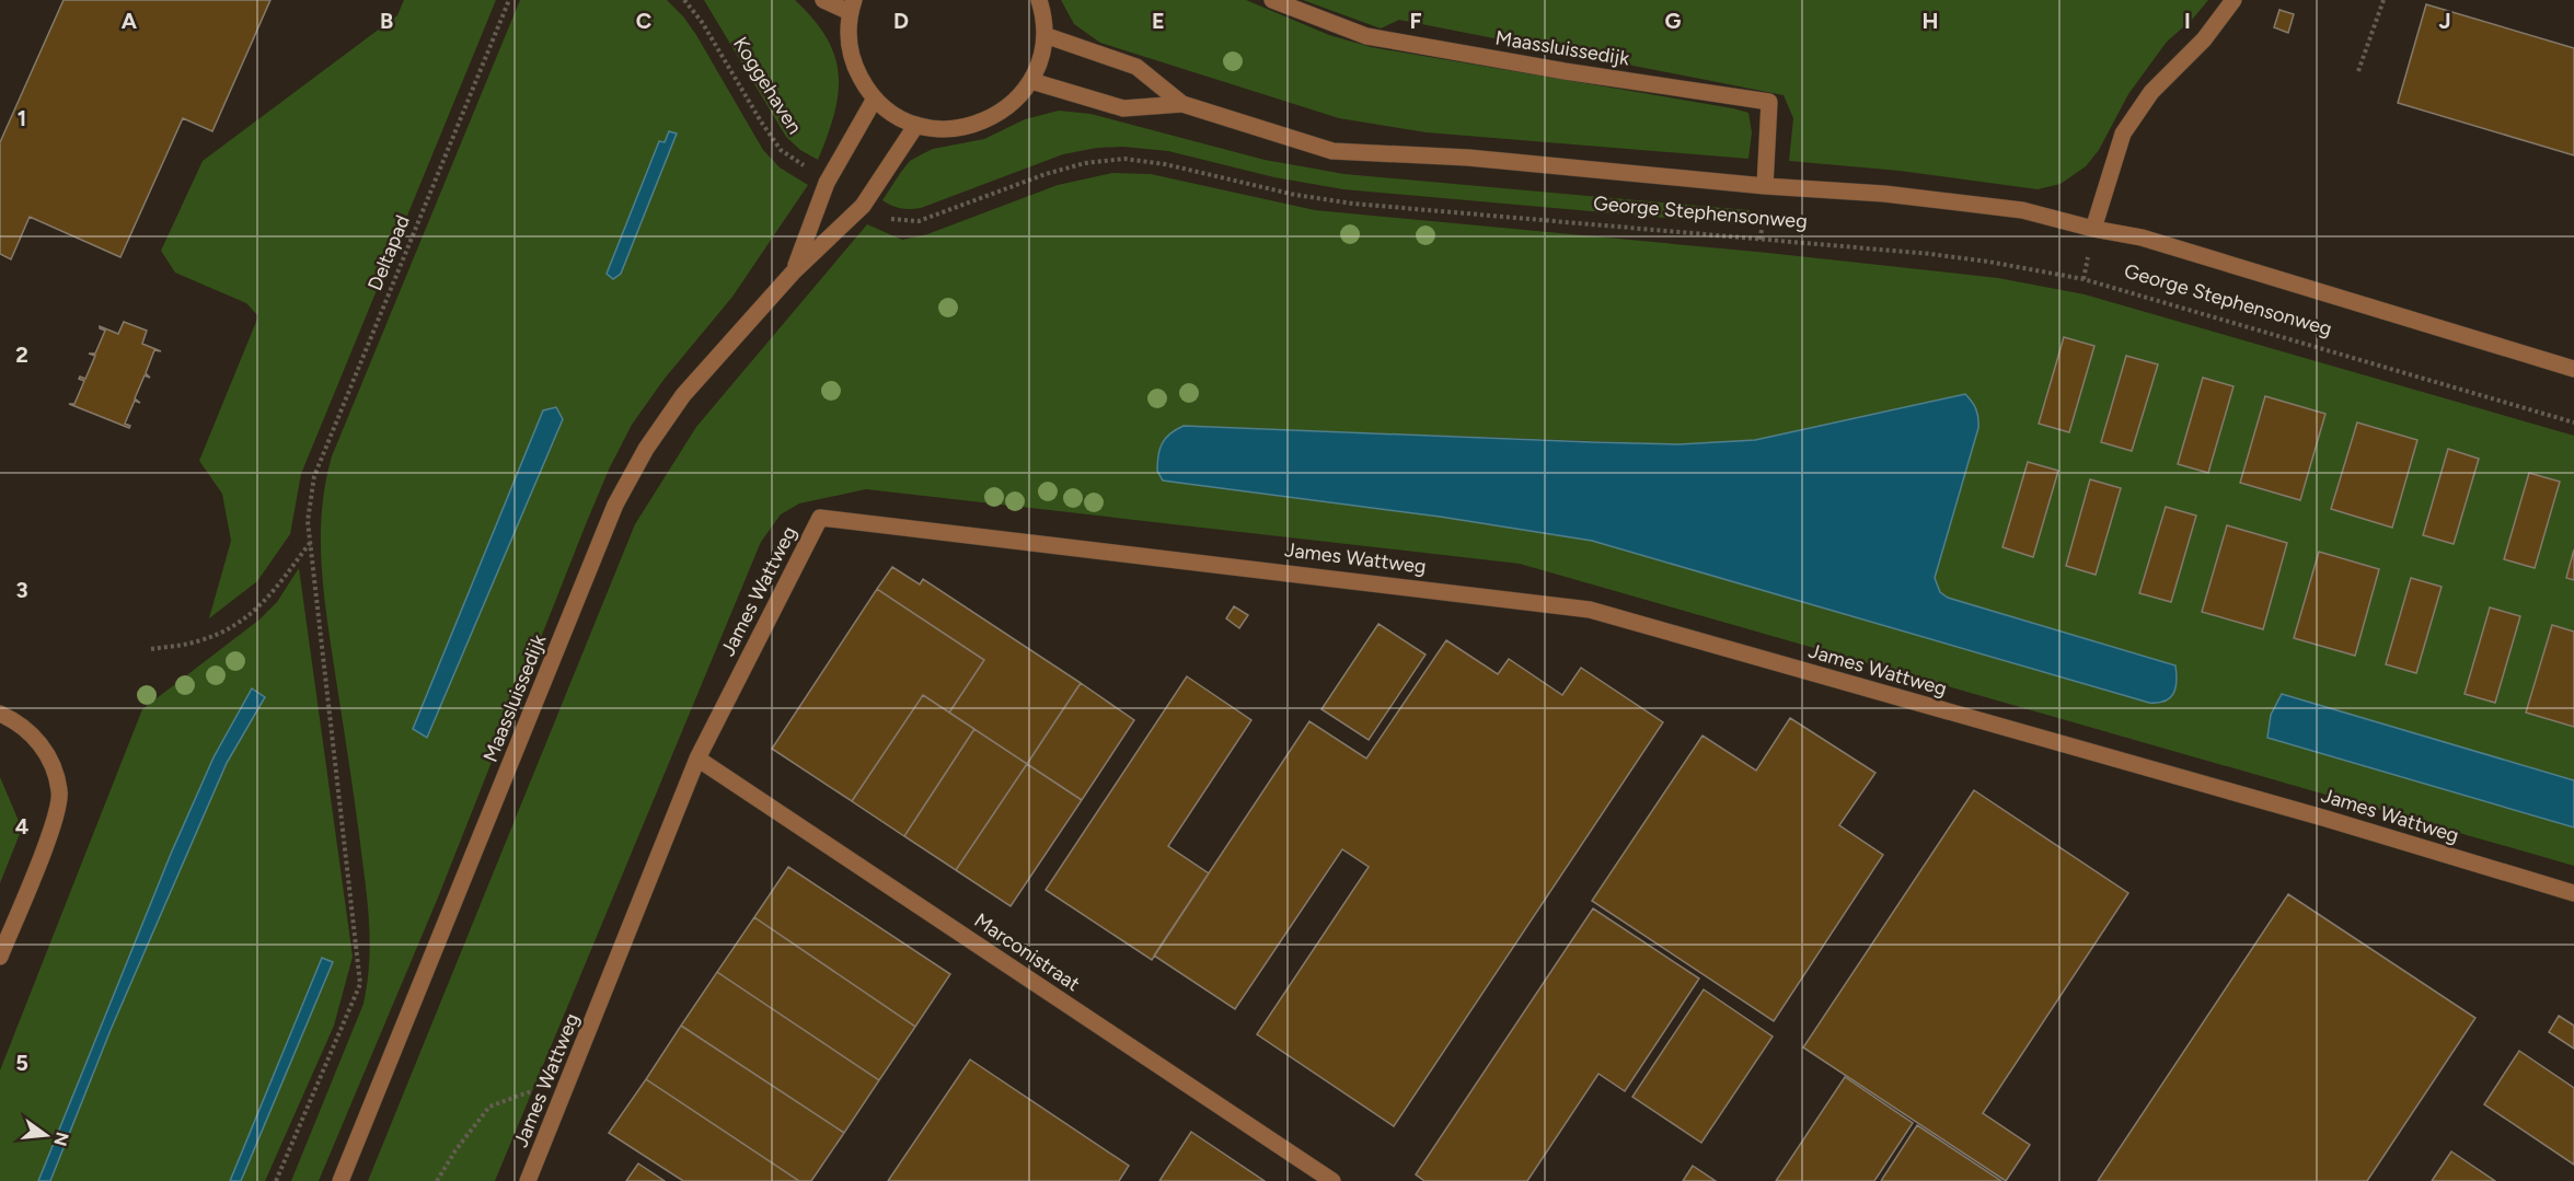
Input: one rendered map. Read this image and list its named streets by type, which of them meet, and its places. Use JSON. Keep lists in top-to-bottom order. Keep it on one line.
{"streets":{"street":["Maassluissedijk","George Stephensonweg","James Wattweg","Marconistraat"],"path":["Koggehaven","Deltapad"]},"crossings":[["Maassluissedijk","Koggehaven"],["Maassluissedijk","George Stephensonweg"],["James Wattweg","Marconistraat"]],"north":"right","grid":{"columns":["A","B","C","D","E","F","G","H","I","J"],"rows":["1","2","3","4","5"]}}
